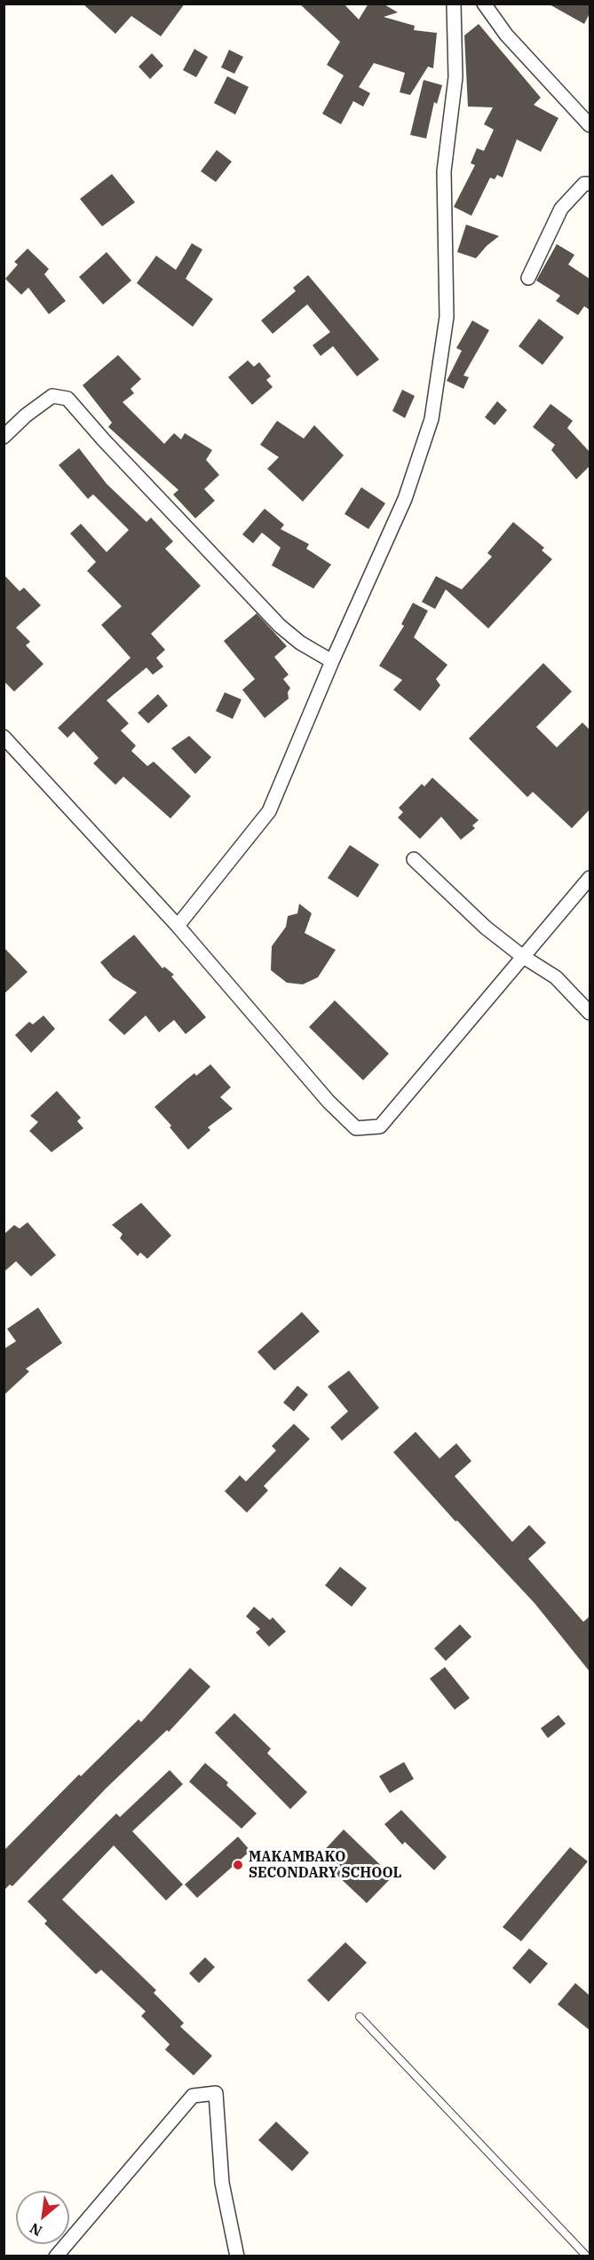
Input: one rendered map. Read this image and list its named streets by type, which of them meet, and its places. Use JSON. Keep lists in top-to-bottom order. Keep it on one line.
{"places":["MAKAMBAKO SECONDARY SCHOOL"],"north":"bottom left"}
